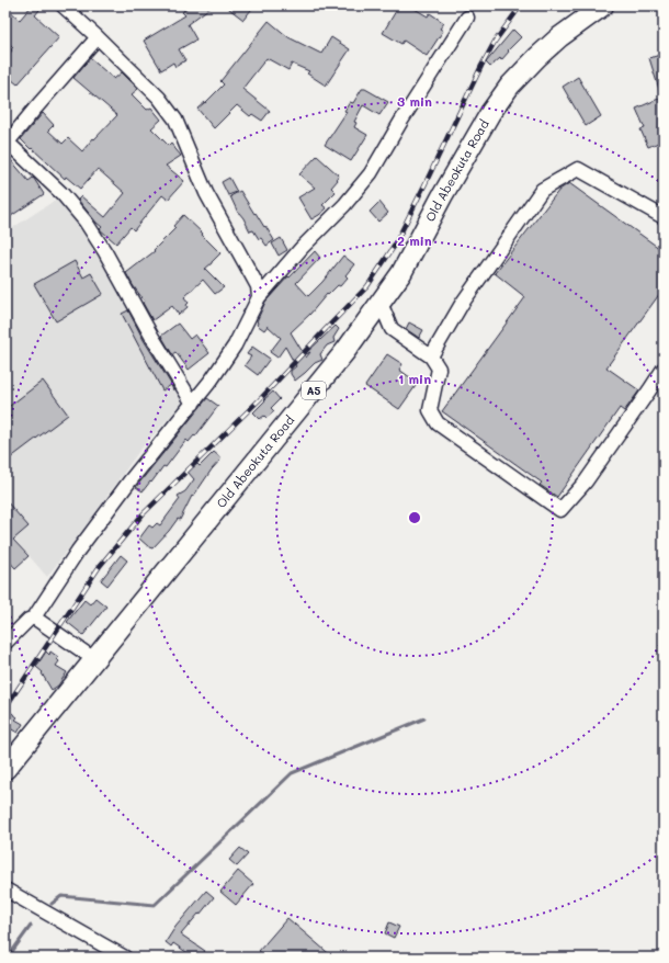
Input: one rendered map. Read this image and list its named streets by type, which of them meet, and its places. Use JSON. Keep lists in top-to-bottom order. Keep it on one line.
{"streets":{"highway":["Old Abeokuta Road","A5"]},"rings":["3 min","2 min","1 min"]}
